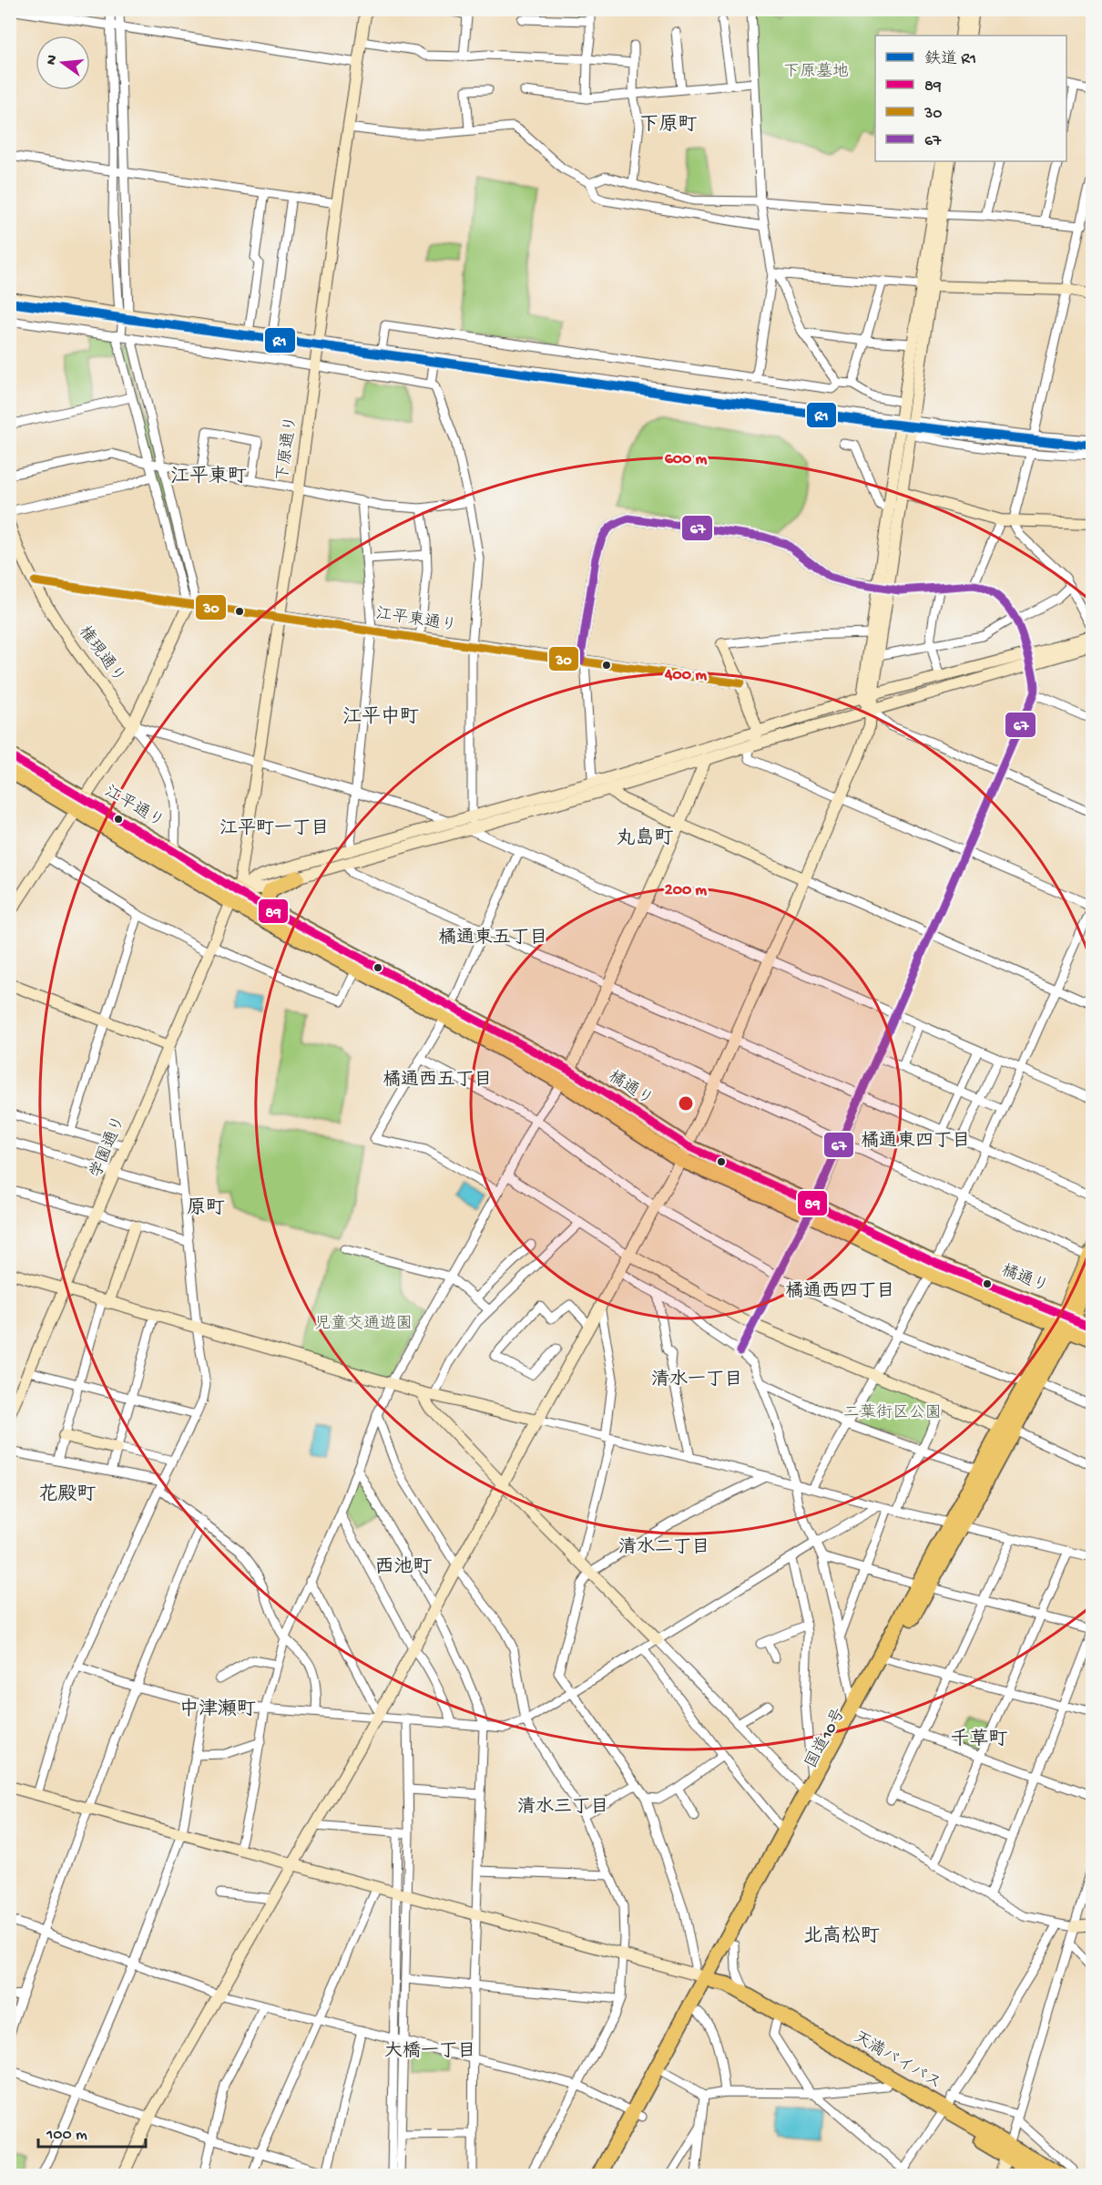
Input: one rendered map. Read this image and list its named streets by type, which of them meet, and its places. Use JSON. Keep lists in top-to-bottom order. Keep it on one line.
{"streets":{"highway":["江平通り","橘通り","国道10号","天満バイパス"],"street":["下原通り","江平東通り","権現通り","学園通り"]},"crossings":[["下原通り","江平東通り"],["下原通り","江平通り"],["下原通り","橘通り"],["下原通り","学園通り"],["江平東通り","権現通り"],["江平通り","橘通り"],["江平通り","学園通り"],["橘通り","学園通り"],["橘通り","国道10号"],["国道10号","天満バイパス"]],"districts":["下原町","江平東町","江平中町","江平町一丁目","丸島町","橘通東五丁目","橘通西五丁目","橘通東四丁目","原町","橘通西四丁目","清水一丁目","花殿町","清水二丁目","西池町","中津瀬町","千草町","清水三丁目","北高松町","大橋一丁目"],"parks":["下原墓地","児童交通遊園","二葉街区公園"],"lines":["rail line R1","transit line 67","transit line 30","transit line 89"],"legend":["鉄道 R1","89","30","67"],"scale_bar":"100 m","north":"left","rings":["600 m","400 m","200 m"]}
